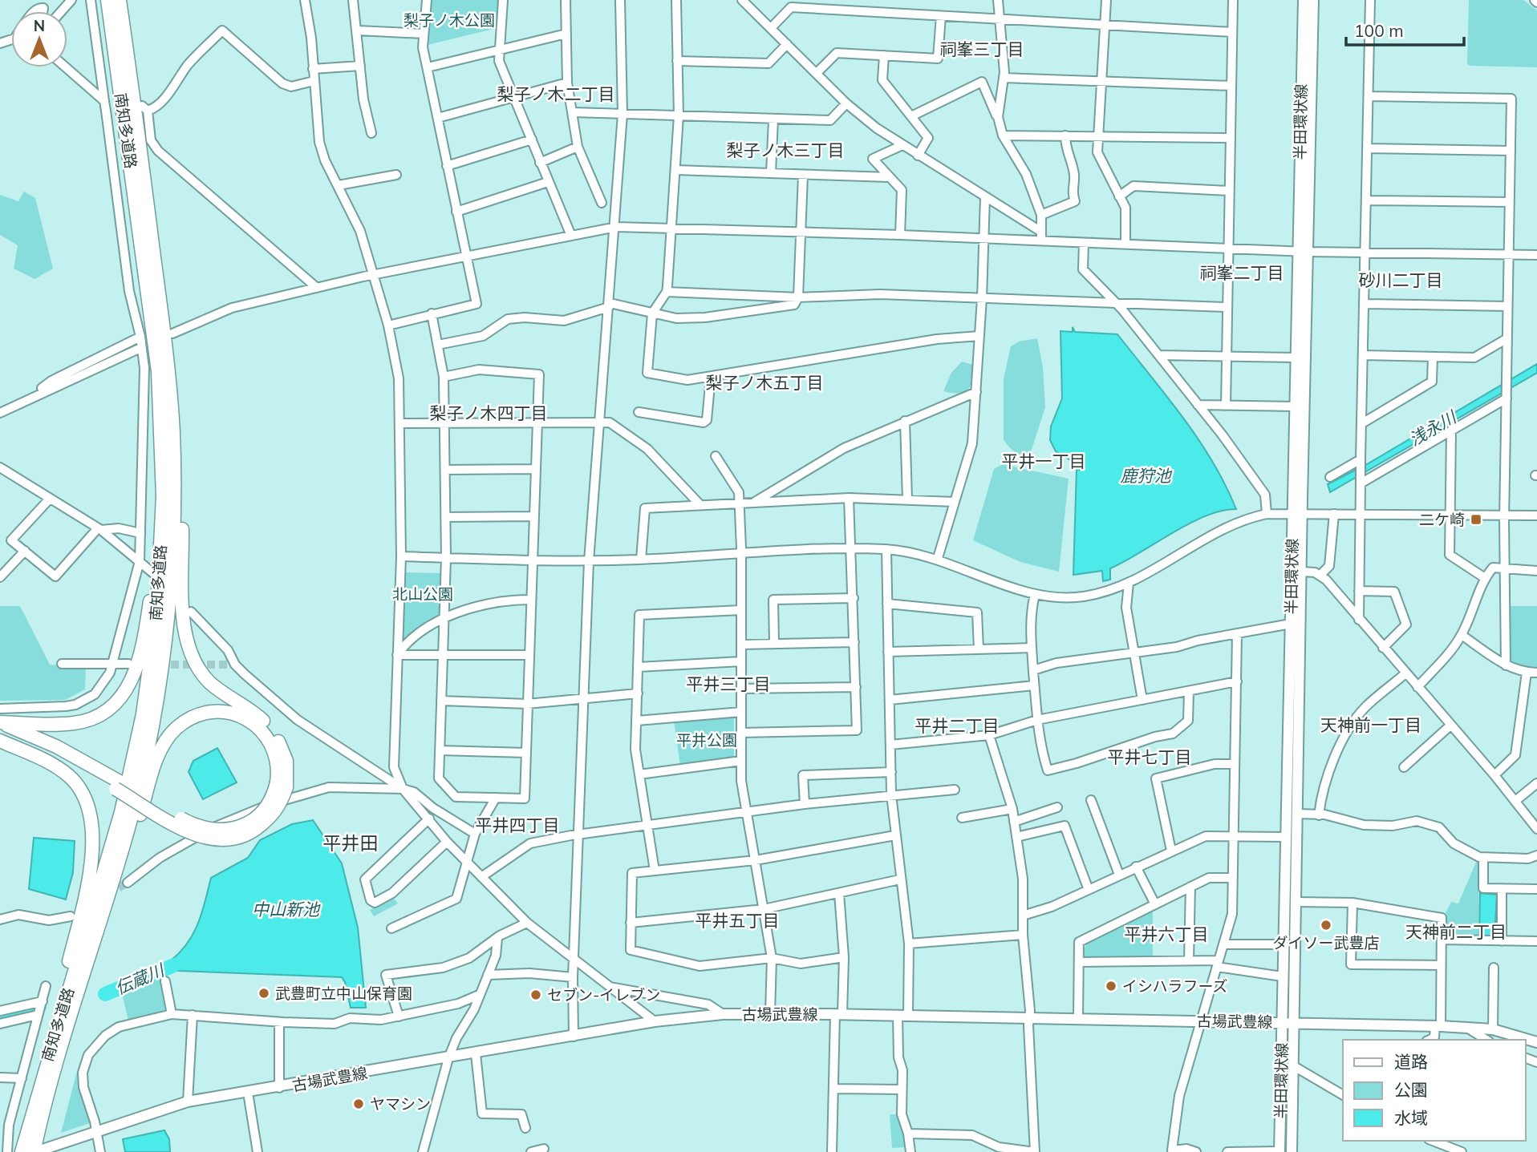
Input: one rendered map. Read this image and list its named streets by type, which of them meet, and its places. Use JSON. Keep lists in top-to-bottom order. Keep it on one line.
{"streets":{"highway":["南知多道路"],"main road":["半田環状線","古場武豊線"]},"crossings":[["半田環状線","古場武豊線"],["南知多道路","古場武豊線"]],"districts":["祠峯三丁目","梨子ノ木二丁目","梨子ノ木三丁目","祠峯二丁目","砂川二丁目","梨子ノ木五丁目","梨子ノ木四丁目","平井一丁目","平井三丁目","天神前一丁目","平井二丁目","平井七丁目","平井四丁目","平井田","平井五丁目","天神前二丁目","平井六丁目"],"water":["浅永川","鹿狩池","中山新池","伝蔵川"],"parks":["梨子ノ木公園","北山公園","平井公園"],"places":{"transit":["二ケ崎"],"other":["ダイソー武豊店","イシハラフーズ","武豊町立中山保育園","セブン-イレブン","ヤマシン"]},"legend":["道路","公園","水域"],"scale_bar":"100 m","north":"top"}
